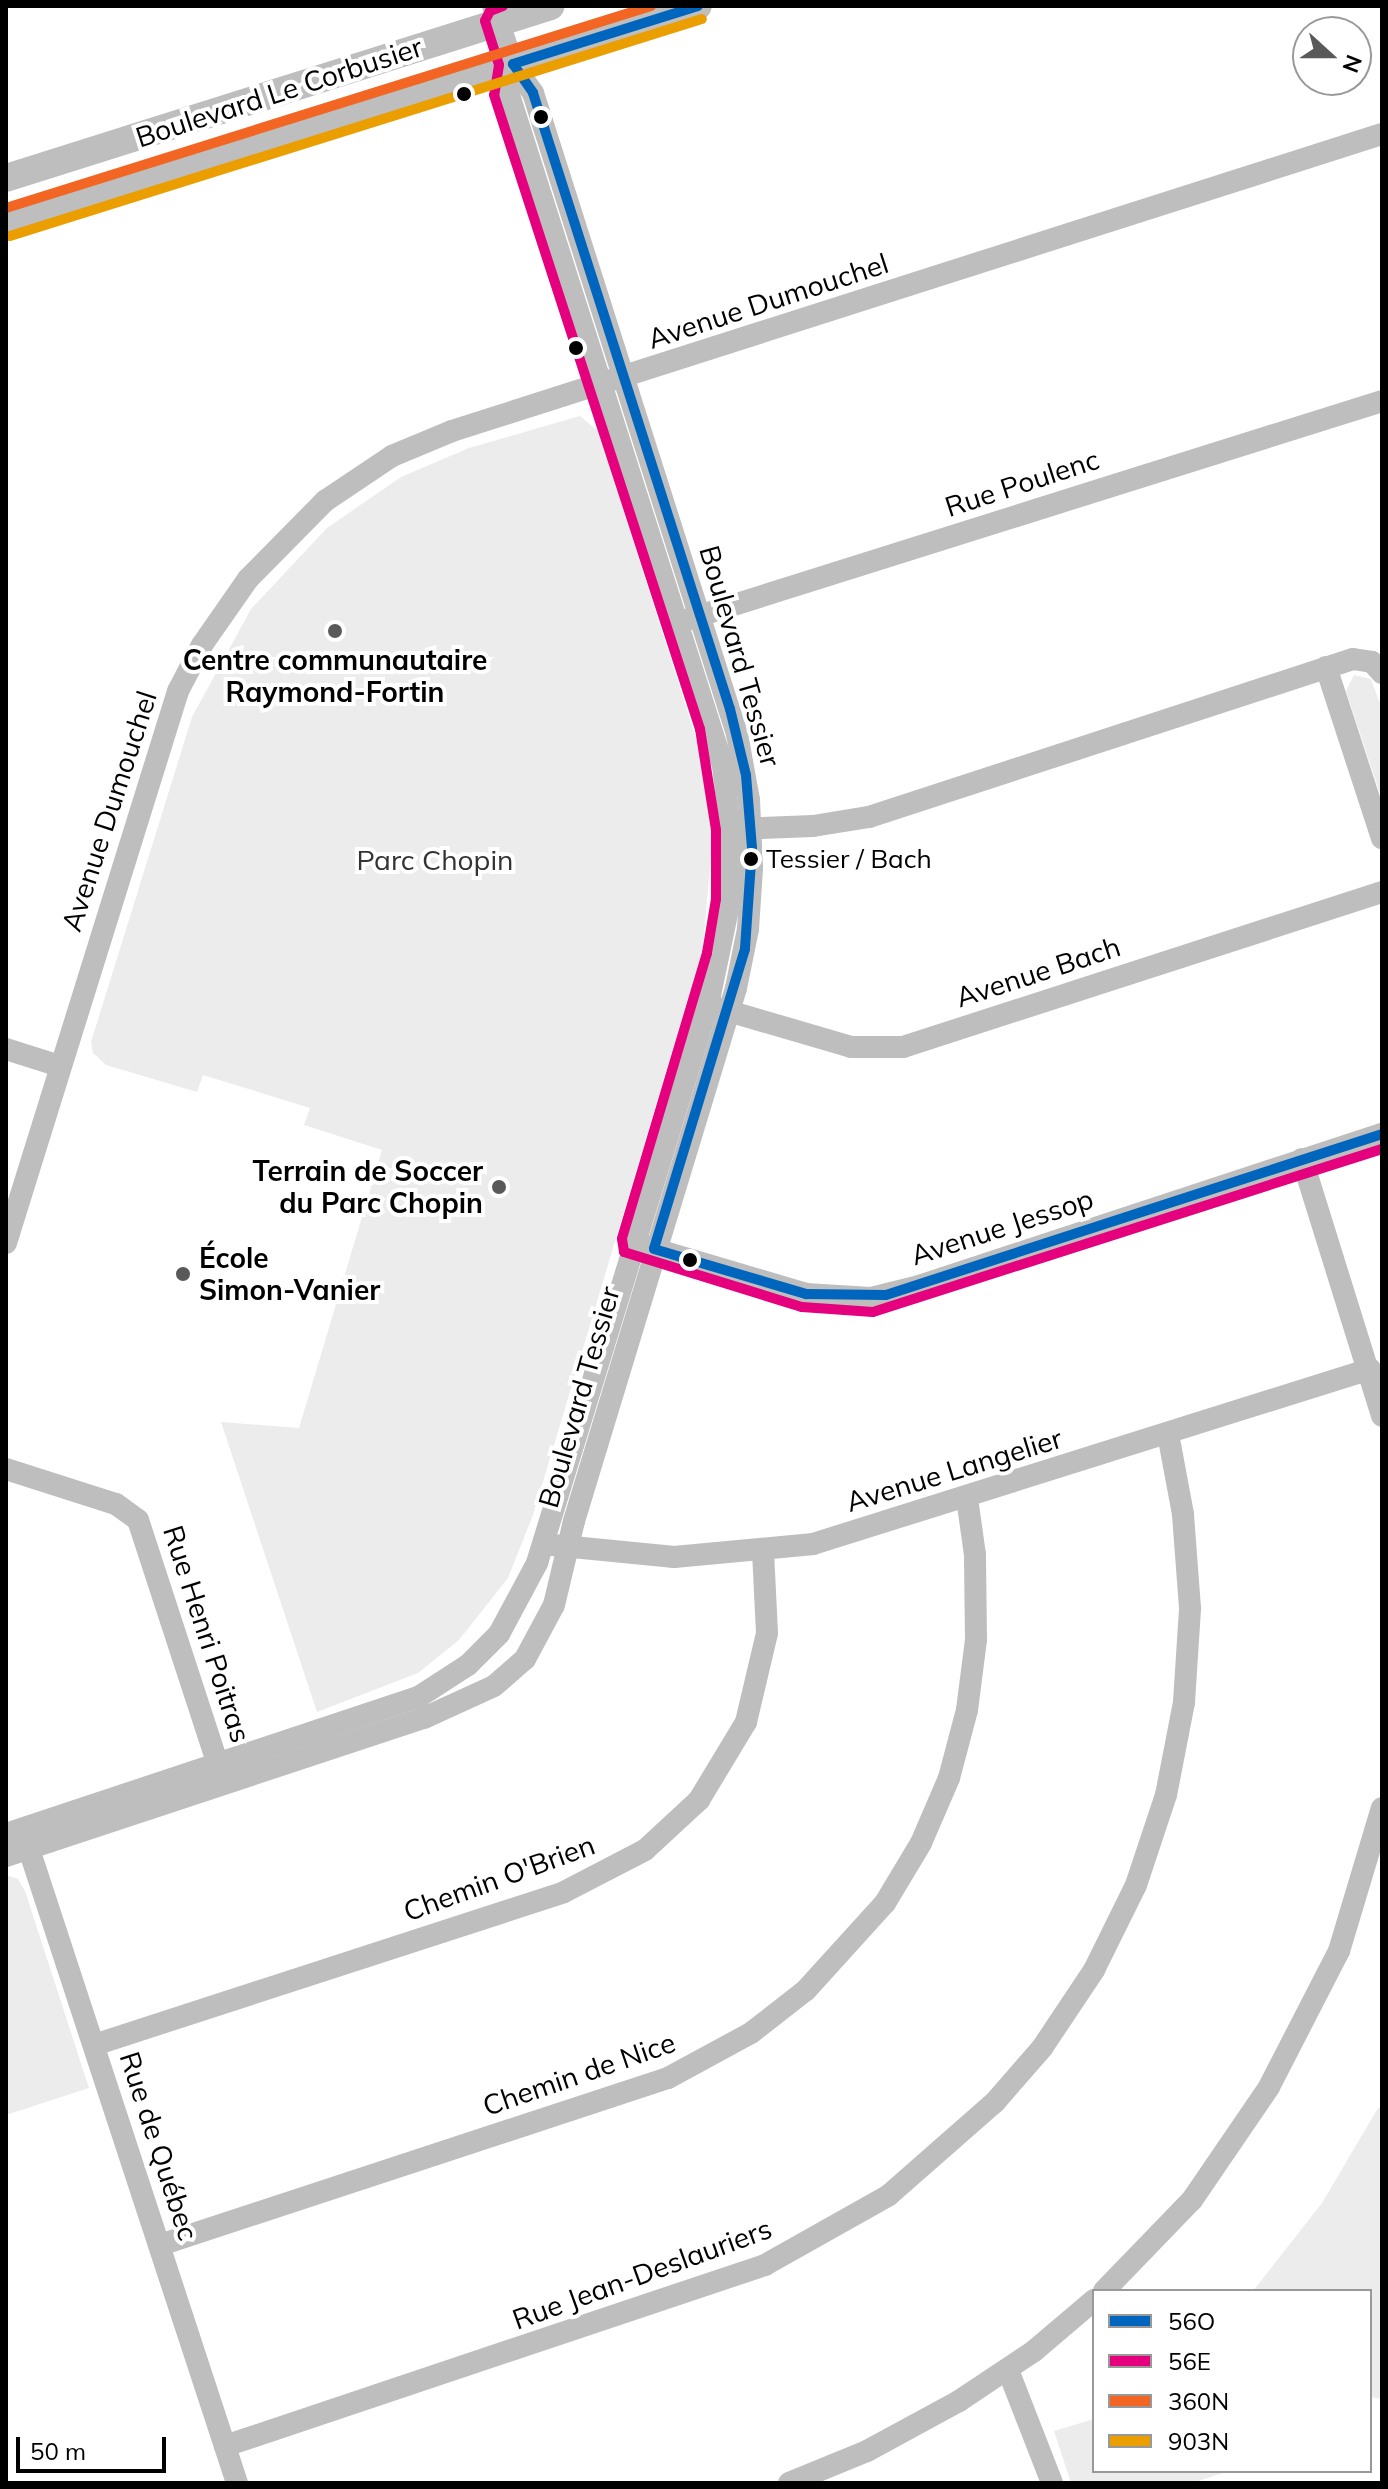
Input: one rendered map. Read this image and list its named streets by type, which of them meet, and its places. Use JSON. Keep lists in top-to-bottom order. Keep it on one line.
{"streets":{"street":["Boulevard Le Corbusier","Avenue Dumouchel","Rue Poulenc","Boulevard Tessier","Avenue Bach","Avenue Jessop","Avenue Langelier","Rue Henri Poitras","Chemin O'Brien","Chemin de Nice","Rue de Québec","Rue Jean-Deslauriers"]},"crossings":[["Boulevard Le Corbusier","Boulevard Tessier"],["Avenue Dumouchel","Boulevard Tessier"],["Rue Poulenc","Boulevard Tessier"],["Boulevard Tessier","Avenue Bach"],["Boulevard Tessier","Avenue Jessop"],["Boulevard Tessier","Avenue Langelier"],["Boulevard Tessier","Rue Henri Poitras"],["Boulevard Tessier","Rue de Québec"],["Avenue Langelier","Chemin O'Brien"],["Avenue Langelier","Chemin de Nice"],["Avenue Langelier","Rue Jean-Deslauriers"],["Chemin O'Brien","Rue de Québec"],["Chemin de Nice","Rue de Québec"],["Rue de Québec","Rue Jean-Deslauriers"]],"parks":["Parc Chopin"],"places":["Centre communautaire Raymond-Fortin","Tessier / Bach","Terrain de Soccer du Parc Chopin","École Simon-Vanier"],"lines":["transit line 56O","transit line 56E","transit line 360N","transit line 903N"],"legend":["56O","56E","360N","903N"],"scale_bar":"50 m","north":"right"}
